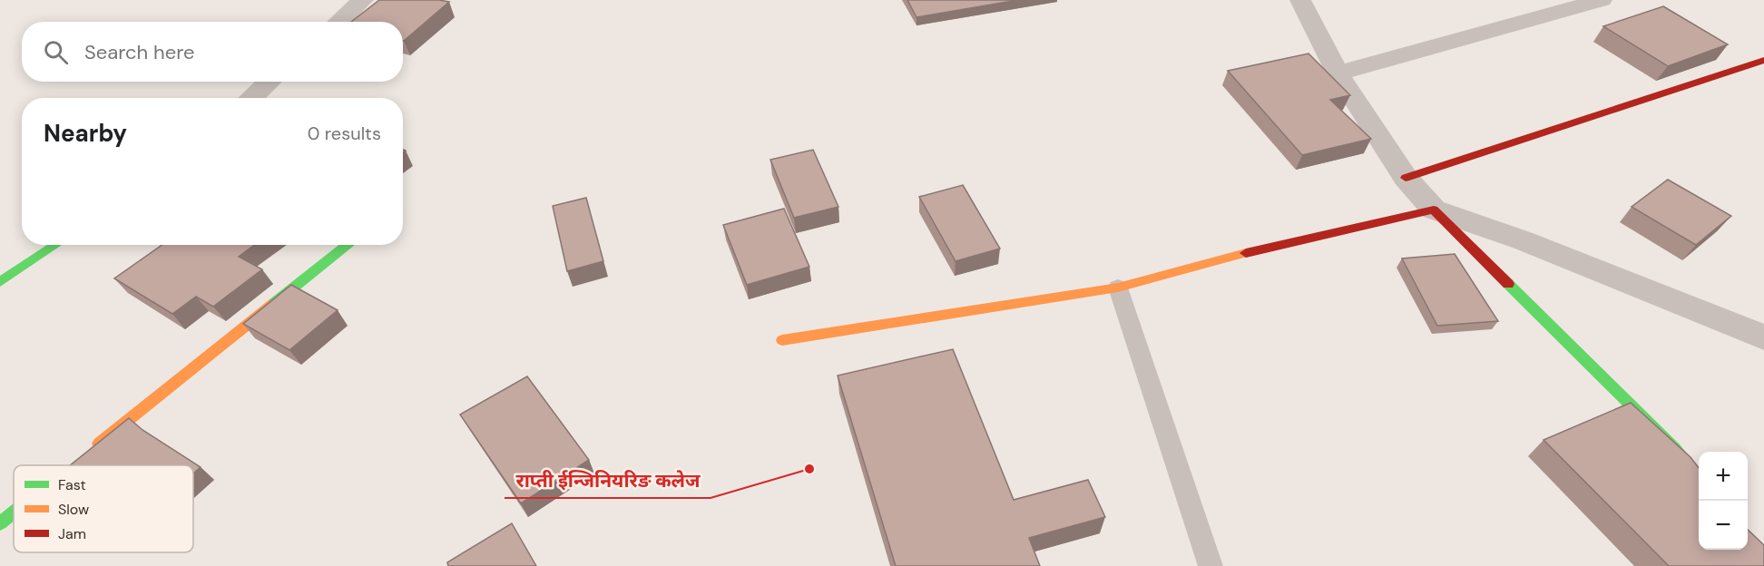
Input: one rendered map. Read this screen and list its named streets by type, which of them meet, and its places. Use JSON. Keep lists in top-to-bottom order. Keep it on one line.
{"places":["राप्ती ईन्जिनियरिङ कलेज"],"legend":["Fast","Slow","Jam"],"page":{"search":"Search here","heading":["Nearby","0 results"],"map_buttons":["+","−"]}}
